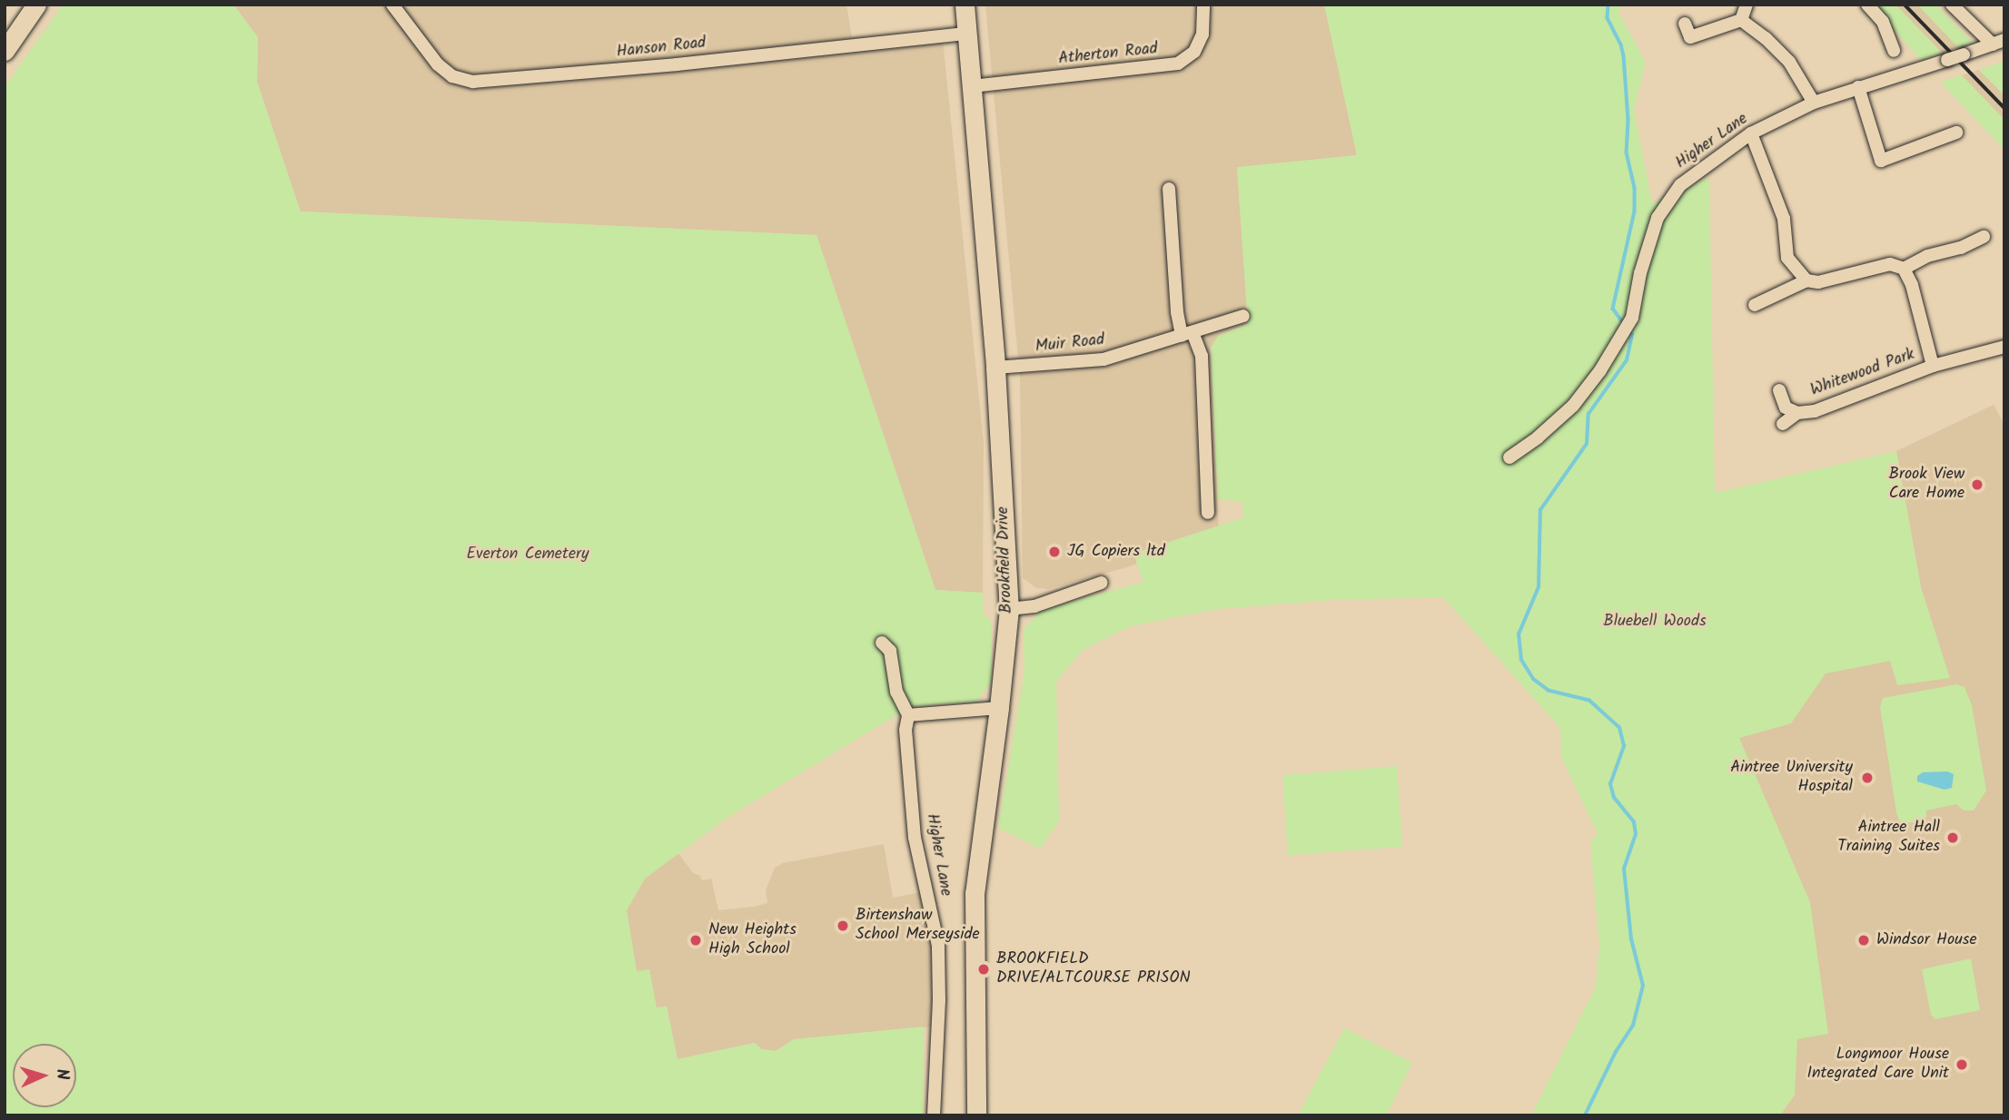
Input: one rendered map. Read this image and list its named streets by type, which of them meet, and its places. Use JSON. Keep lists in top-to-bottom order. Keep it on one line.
{"streets":{"street":["Hanson Road","Atherton Road","Higher Lane","Muir Road","Whitewood Park","Brookfield Drive"]},"crossings":[["Hanson Road","Brookfield Drive"],["Atherton Road","Brookfield Drive"],["Muir Road","Brookfield Drive"]],"parks":["Everton Cemetery","Bluebell Woods"],"places":["Brook View Care Home","JG Copiers ltd","Aintree University Hospital","Aintree Hall Training Suites","Birtenshaw School Merseyside","New Heights High School","Windsor House","BROOKFIELD DRIVE/ALTCOURSE PRISON","Longmoor House Integrated Care Unit"],"north":"right"}
